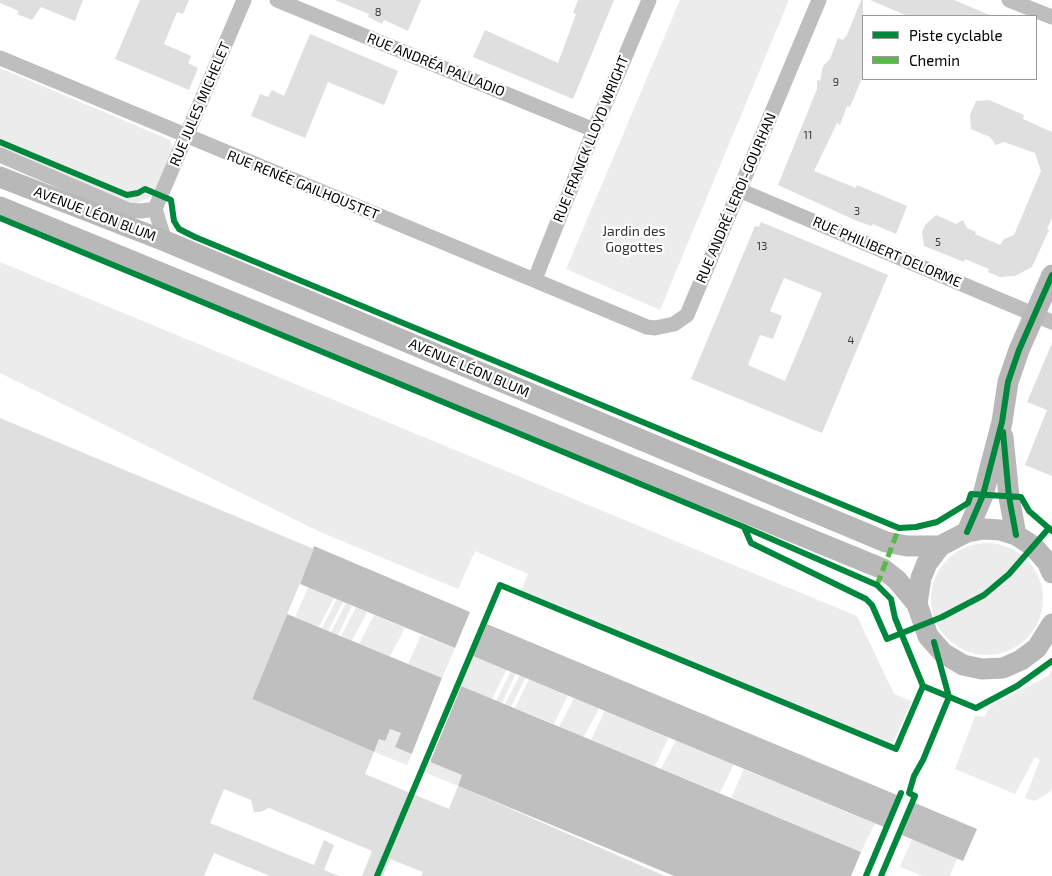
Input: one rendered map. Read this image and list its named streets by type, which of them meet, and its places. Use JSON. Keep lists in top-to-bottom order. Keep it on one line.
{"streets":{"main road":["AVENUE LÉON BLUM"],"street":["RUE ANDRÉA PALLADIO","RUE JULES MICHELET","RUE FRANCK LLOYD WRIGHT","RUE RENÉE GAILHOUSTET","RUE ANDRÉ LEROI-GOURHAN","RUE PHILIBERT DELORME"]},"crossings":[["RUE ANDRÉA PALLADIO","RUE FRANCK LLOYD WRIGHT"],["RUE JULES MICHELET","RUE RENÉE GAILHOUSTET"],["RUE FRANCK LLOYD WRIGHT","RUE RENÉE GAILHOUSTET"],["RUE RENÉE GAILHOUSTET","RUE ANDRÉ LEROI-GOURHAN"],["RUE ANDRÉ LEROI-GOURHAN","RUE PHILIBERT DELORME"]],"parks":["Jardin des Gogottes"],"house_numbers":["8","9","11","3","5","13","4"],"legend":["Piste cyclable","Chemin"]}
